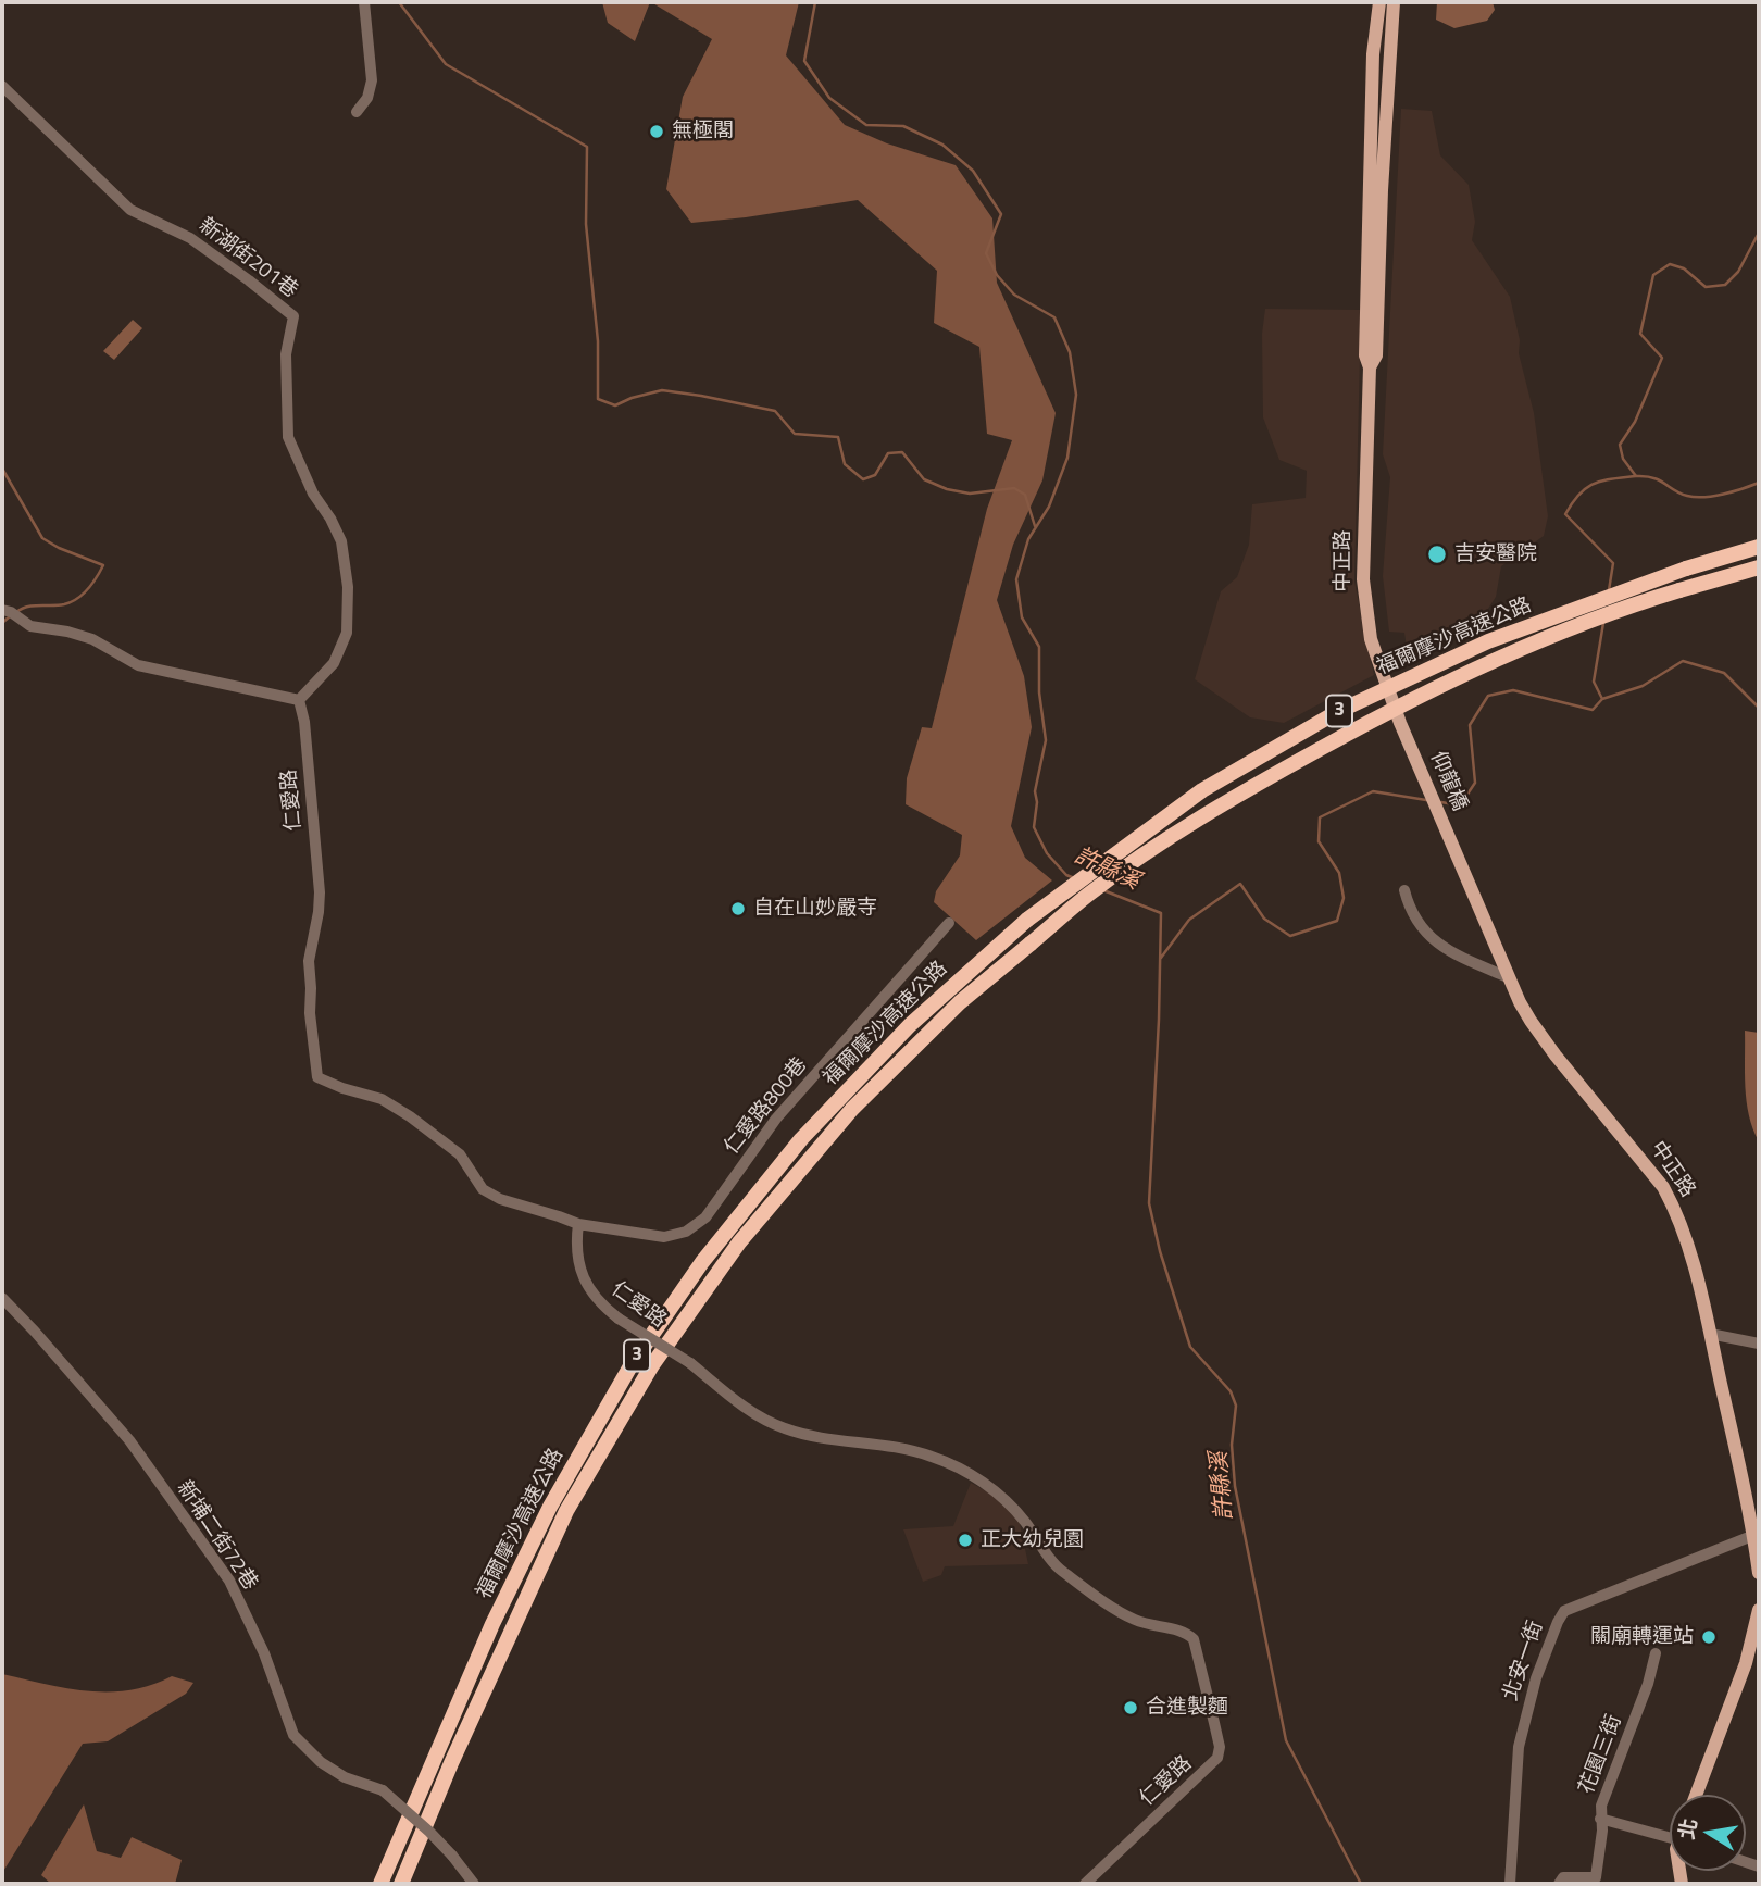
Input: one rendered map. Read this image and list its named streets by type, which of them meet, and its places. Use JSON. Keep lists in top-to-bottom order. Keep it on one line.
{"streets":{"highway":["福爾摩沙高速公路","3"],"main road":["中正路","仰龍橋"],"street":["新湖街201巷","仁愛路","仁愛路800巷","新埔二街72巷","北安一街","花園三街"]},"crossings":[["新湖街201巷","仁愛路"],["中正路","仰龍橋"],["中正路","北安一街"],["仁愛路","仁愛路800巷"]],"water":["許縣溪"],"places":["無極閣","吉安醫院","自在山妙嚴寺","正大幼兒園","關廟轉運站","合進製麵"],"north":"left"}
